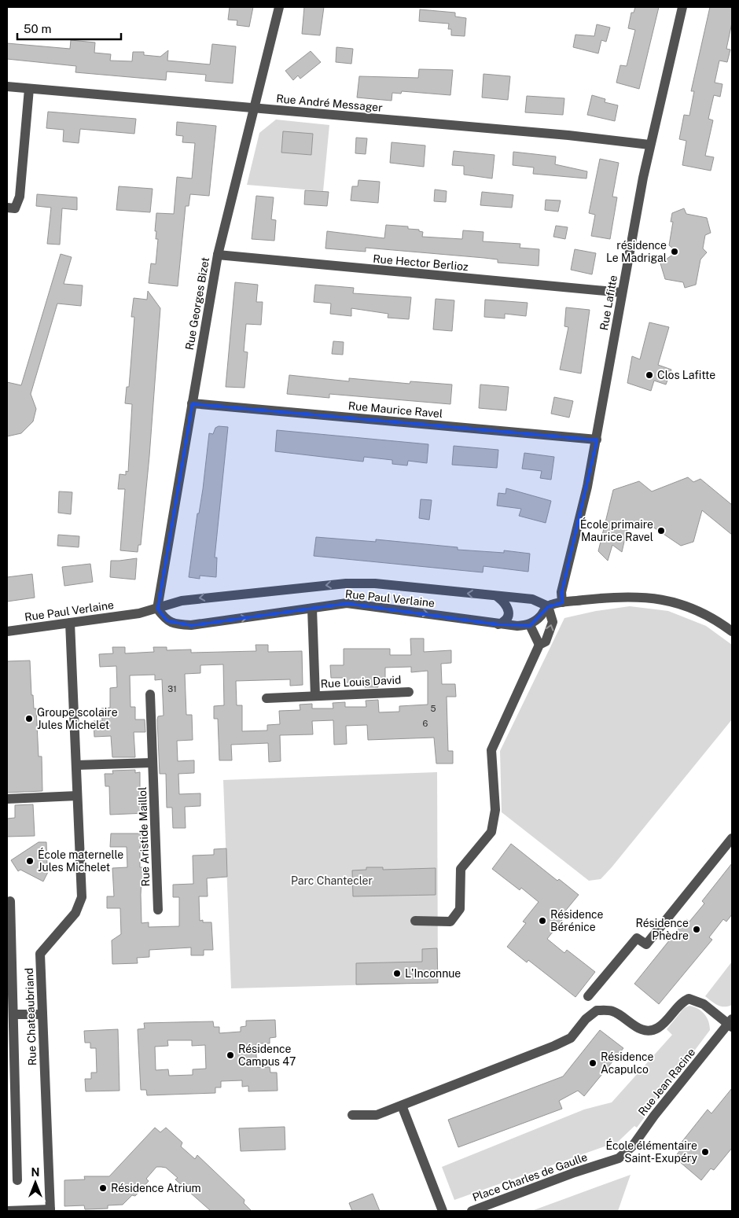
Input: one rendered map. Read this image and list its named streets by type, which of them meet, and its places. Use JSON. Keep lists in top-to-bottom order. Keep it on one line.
{"streets":{"street":["Rue André Messager","Rue Hector Berlioz","Rue Lafitte","Rue Georges Bizet","Rue Maurice Ravel","Rue Paul Verlaine","Rue Louis David","Rue Aristide Maillol","Rue Chateaubriand","Rue Jean Racine","Place Charles de Gaulle"]},"crossings":[["Rue André Messager","Rue Lafitte"],["Rue André Messager","Rue Georges Bizet"],["Rue Hector Berlioz","Rue Lafitte"],["Rue Hector Berlioz","Rue Georges Bizet"],["Rue Lafitte","Rue Maurice Ravel"],["Rue Georges Bizet","Rue Maurice Ravel"],["Rue Georges Bizet","Rue Paul Verlaine"],["Rue Paul Verlaine","Rue Louis David"],["Rue Paul Verlaine","Rue Chateaubriand"],["Rue Jean Racine","Place Charles de Gaulle"]],"parks":["Parc Chantecler"],"places":["résidence Le Madrigal","Clos Lafitte","École primaire Maurice Ravel","Groupe scolaire Jules Michelet","École maternelle Jules Michelet","Résidence Bérénice","Résidence Phèdre","L'Inconnue","Résidence Campus 47","Résidence Acapulco","École élémentaire Saint-Exupéry","Résidence Atrium"],"house_numbers":["31","5","6"],"scale_bar":"50 m","north":"top"}
